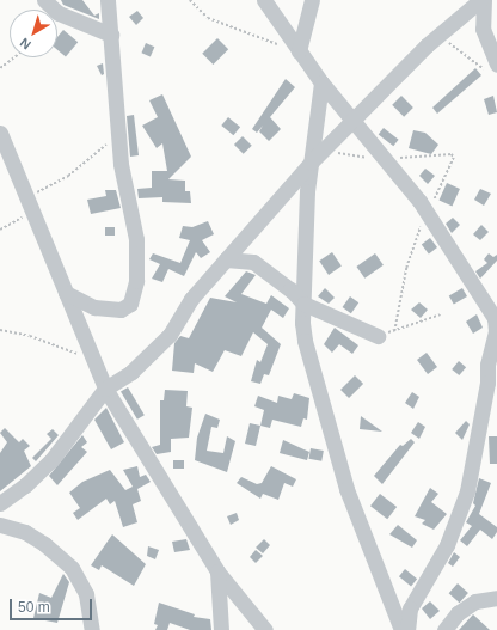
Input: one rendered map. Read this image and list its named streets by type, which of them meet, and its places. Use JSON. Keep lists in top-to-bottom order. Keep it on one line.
{"scale_bar":"50 m","north":"bottom left"}
